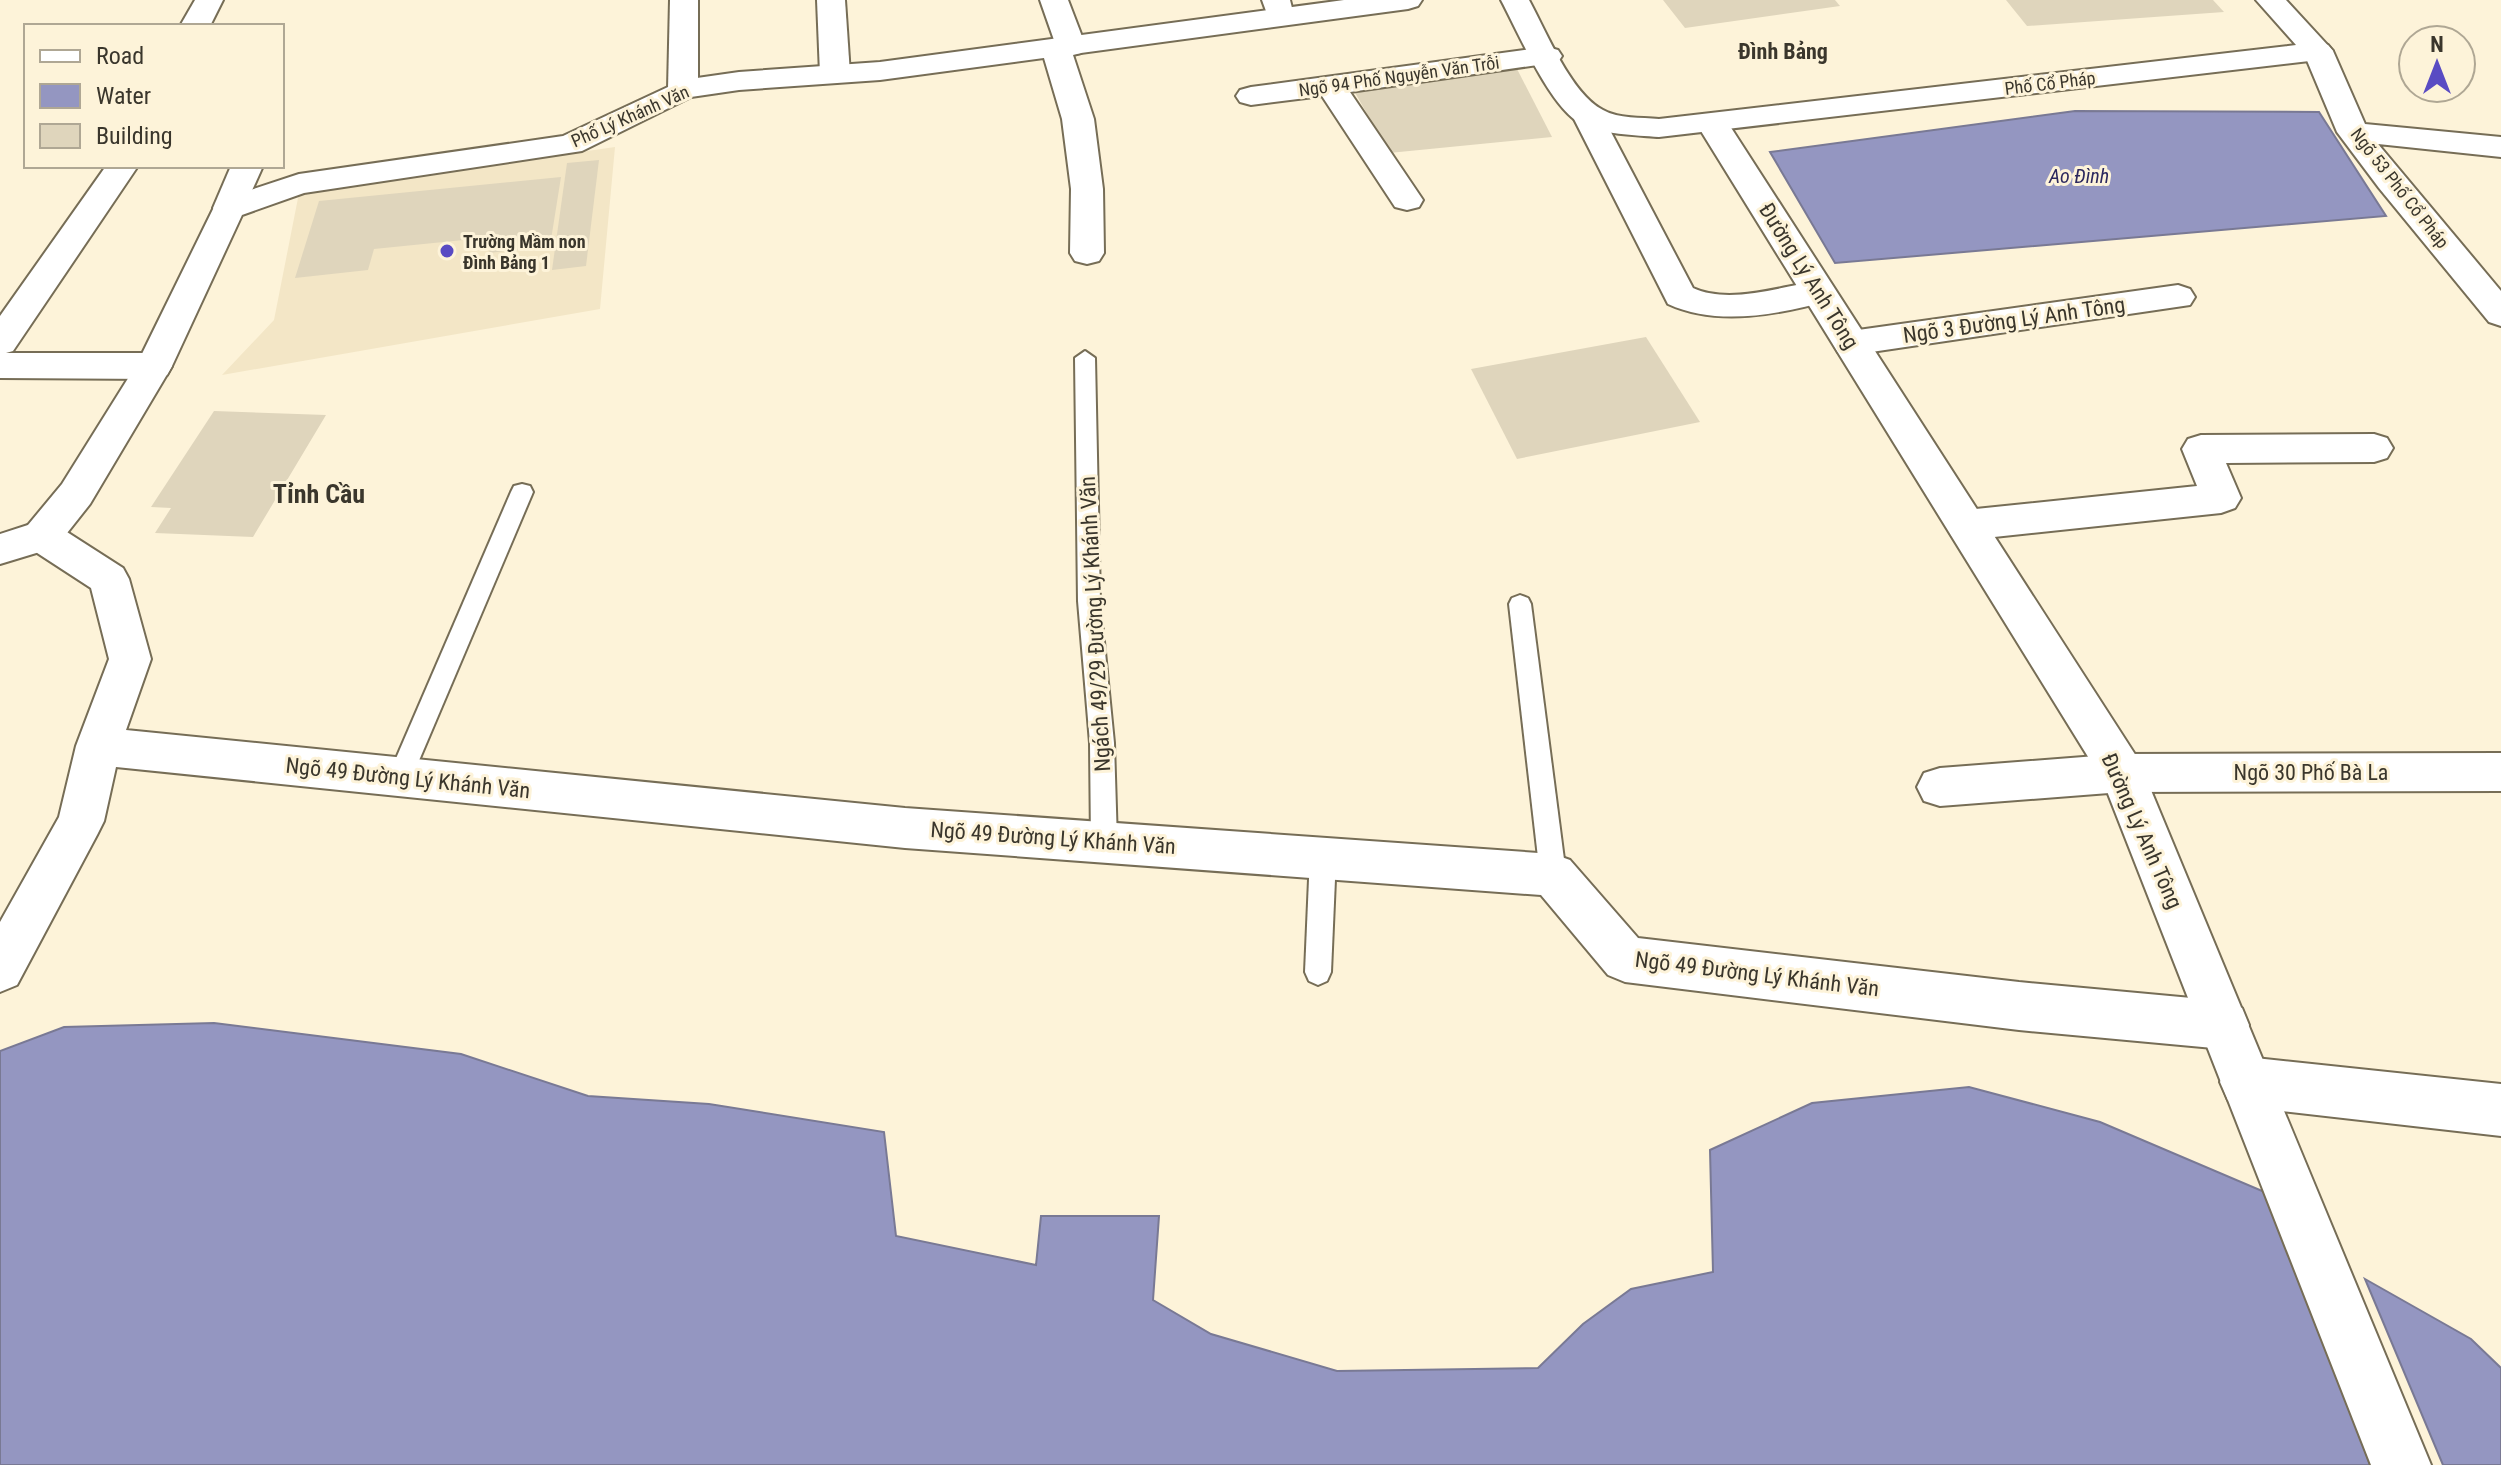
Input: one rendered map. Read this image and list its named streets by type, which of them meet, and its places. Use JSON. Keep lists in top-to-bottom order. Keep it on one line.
{"streets":{"street":["Ngõ 94 Phố Nguyễn Văn Trỗi","Phố Cổ Pháp","Phố Lý Khánh Văn","Ngõ 53 Phố Cổ Pháp","Đường Lý Anh Tông","Ngõ 3 Đường Lý Anh Tông","Ngõ 30 Phố Bà La","Ngõ 49 Đường Lý Khánh Văn"],"lane":["Ngách 49/29 Đường Lý Khánh Văn"]},"crossings":[["Phố Cổ Pháp","Ngõ 53 Phố Cổ Pháp"],["Phố Cổ Pháp","Đường Lý Anh Tông"],["Đường Lý Anh Tông","Ngõ 3 Đường Lý Anh Tông"],["Đường Lý Anh Tông","Ngõ 30 Phố Bà La"],["Đường Lý Anh Tông","Ngõ 49 Đường Lý Khánh Văn"],["Ngách 49/29 Đường Lý Khánh Văn","Ngõ 49 Đường Lý Khánh Văn"]],"districts":["Đình Bảng","Tỉnh Cầu"],"water":["Ao Đình"],"places":["Trường Mầm non Đình Bảng 1"],"legend":["Road","Water","Building"],"north":"top"}
